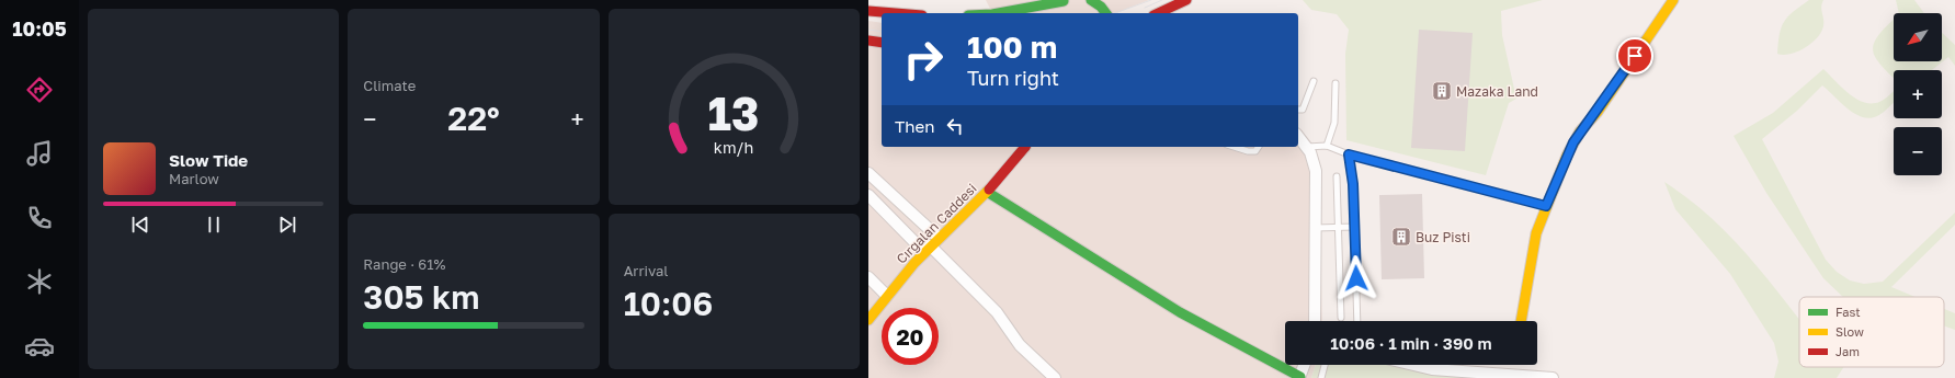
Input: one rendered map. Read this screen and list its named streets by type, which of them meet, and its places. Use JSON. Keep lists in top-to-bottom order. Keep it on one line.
{"streets":{"main road":["Cırgalan Caddesi"]},"places":{"building":["Mazaka Land","Buz Pisti"]},"legend":["Fast","Slow","Jam"],"north":"bottom left","page":{"tabs":"10:05","tile":["Climate",["Range · 61%","305 km"],["Arrival","10:06"]],"map_buttons":["+","−"],"turn":["100 m","Turn right"],"heat":["−","22°","+"],"then":"Then","song":["Slow Tide","Marlow"],"limit":"20","trip":"10:06 · 1 min · 390 m","gauge":["13","km/h"]}}
